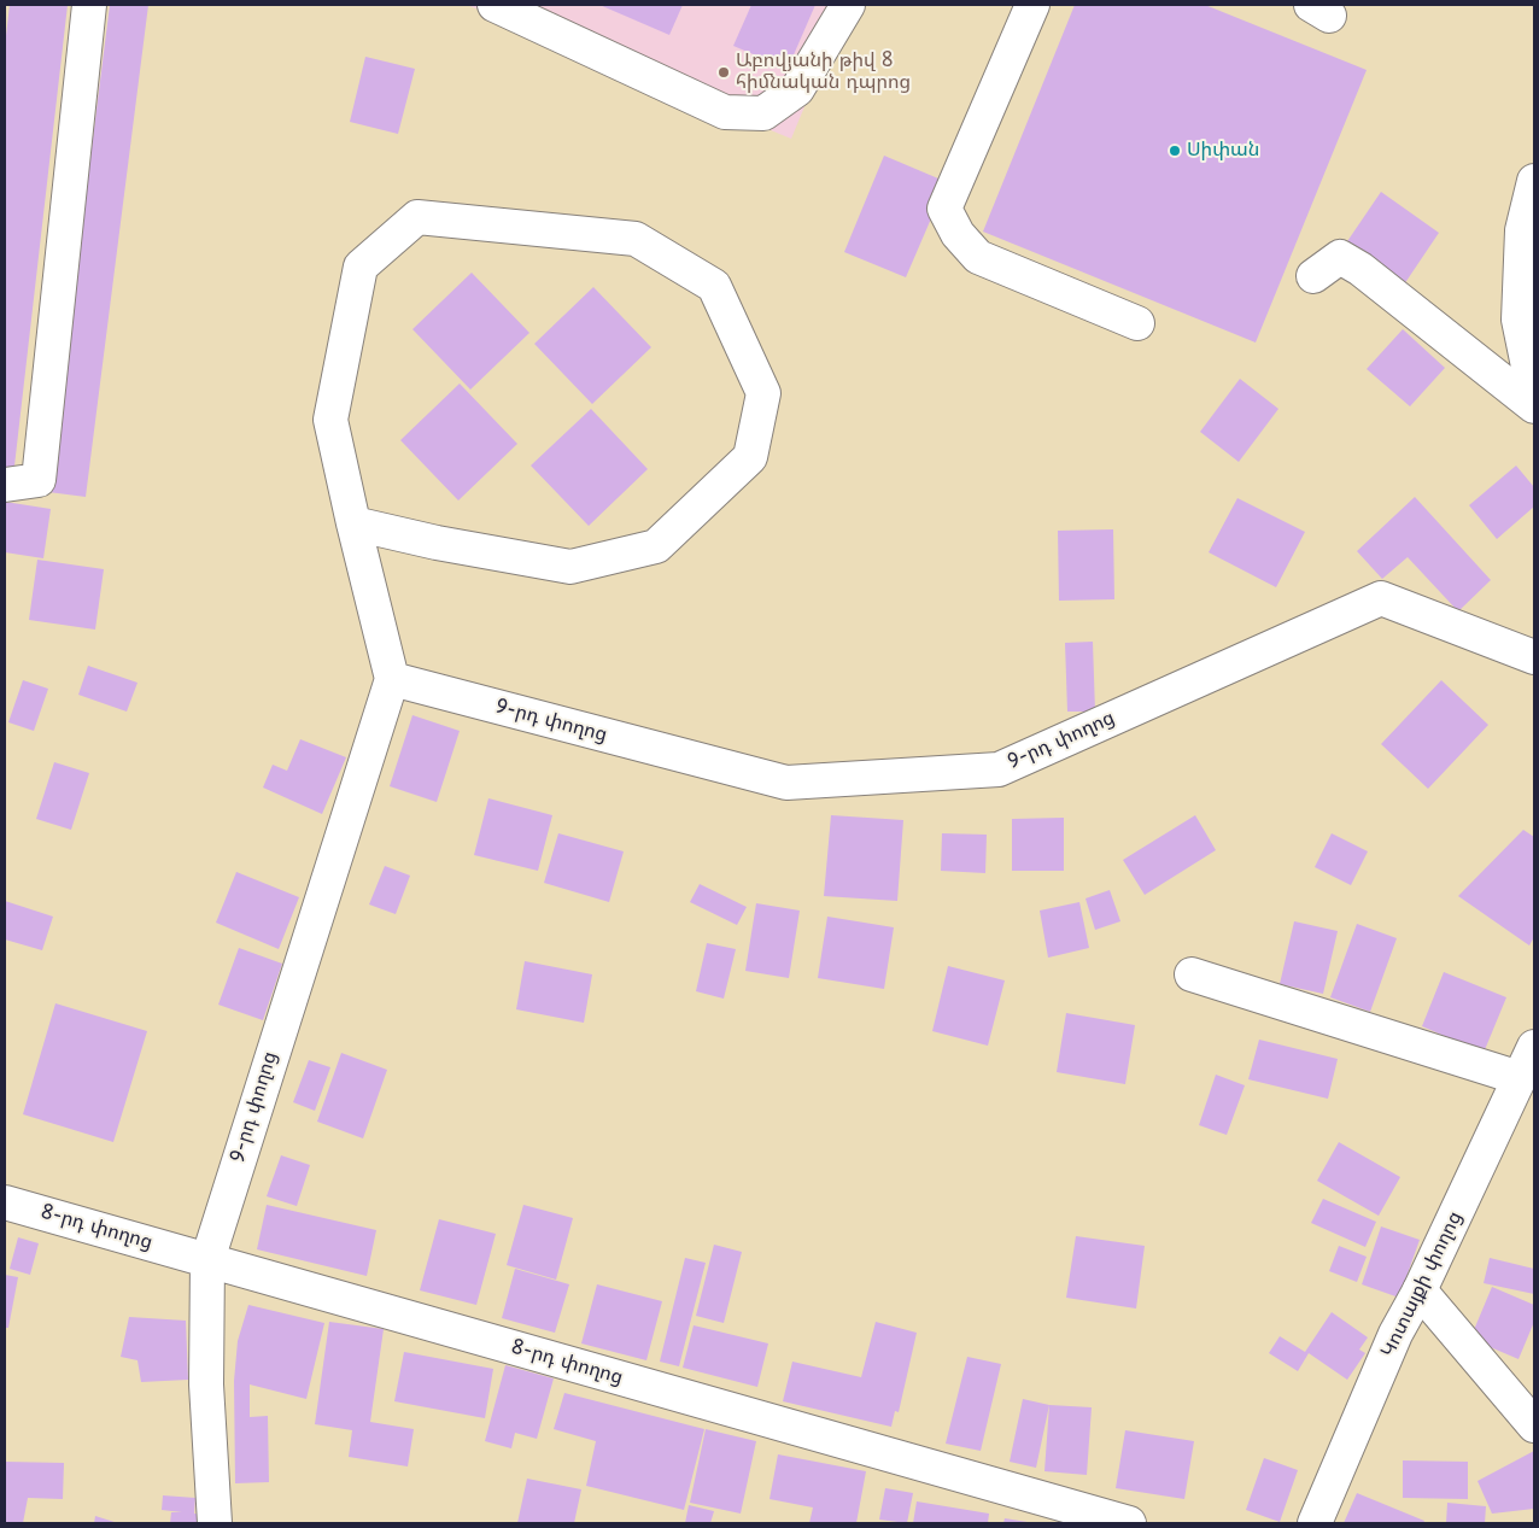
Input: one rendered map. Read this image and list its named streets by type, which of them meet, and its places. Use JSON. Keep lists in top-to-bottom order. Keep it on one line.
{"streets":{"street":["9-րդ փողոց","8-րդ փողոց","Կոտայքի փողոց"]},"crossings":[["9-րդ փողոց","8-րդ փողոց"]],"places":["Աբովյանի թիվ 8 հիմնական դպրոց","Սիփան"]}
